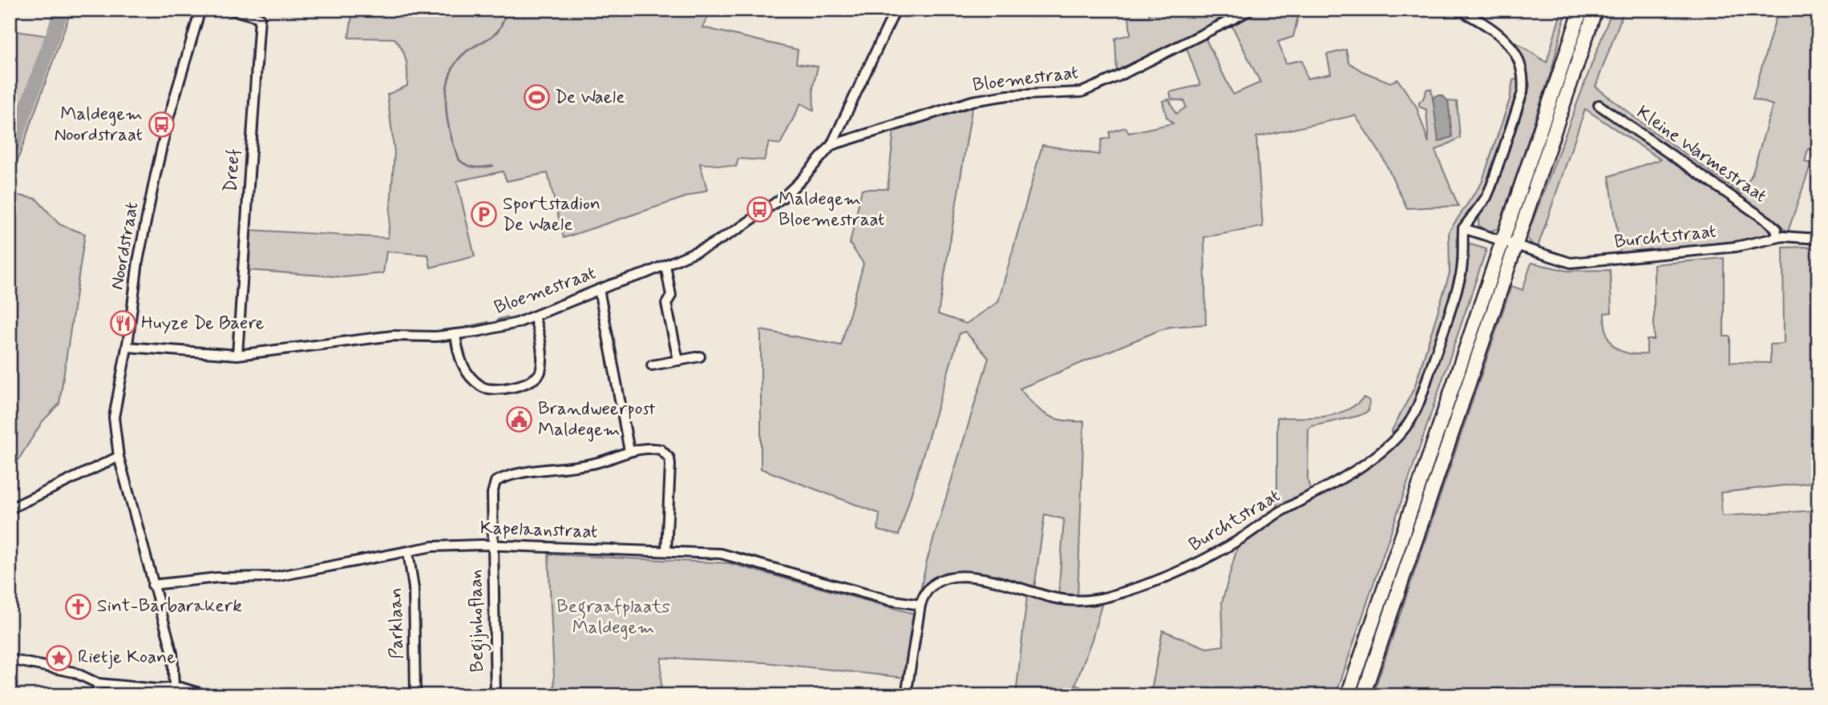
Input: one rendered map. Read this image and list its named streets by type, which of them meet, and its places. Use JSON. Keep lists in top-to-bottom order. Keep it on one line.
{"streets":{"street":["Bloemestraat","Kleine Warmestraat","Dreef","Burchtstraat","Noordstraat","Kapelaanstraat","Begijnhoflaan","Parklaan"]},"crossings":[["Bloemestraat","Dreef"],["Bloemestraat","Noordstraat"],["Kleine Warmestraat","Burchtstraat"],["Burchtstraat","Kapelaanstraat"],["Noordstraat","Kapelaanstraat"],["Kapelaanstraat","Begijnhoflaan"],["Kapelaanstraat","Parklaan"]],"parks":["Begraafplaats Maldegem"],"places":{"sports":["De Waele"],"bus stop":["Maldegem Noordstraat","Maldegem Bloemestraat"],"parking":["Sportstadion De Waele"],"restaurant":["Huyze De Baere"],"public building":["Brandweerpost Maldegem"],"church":["Sint-Barbarakerk"],"place":["Rietje Koane"]}}
